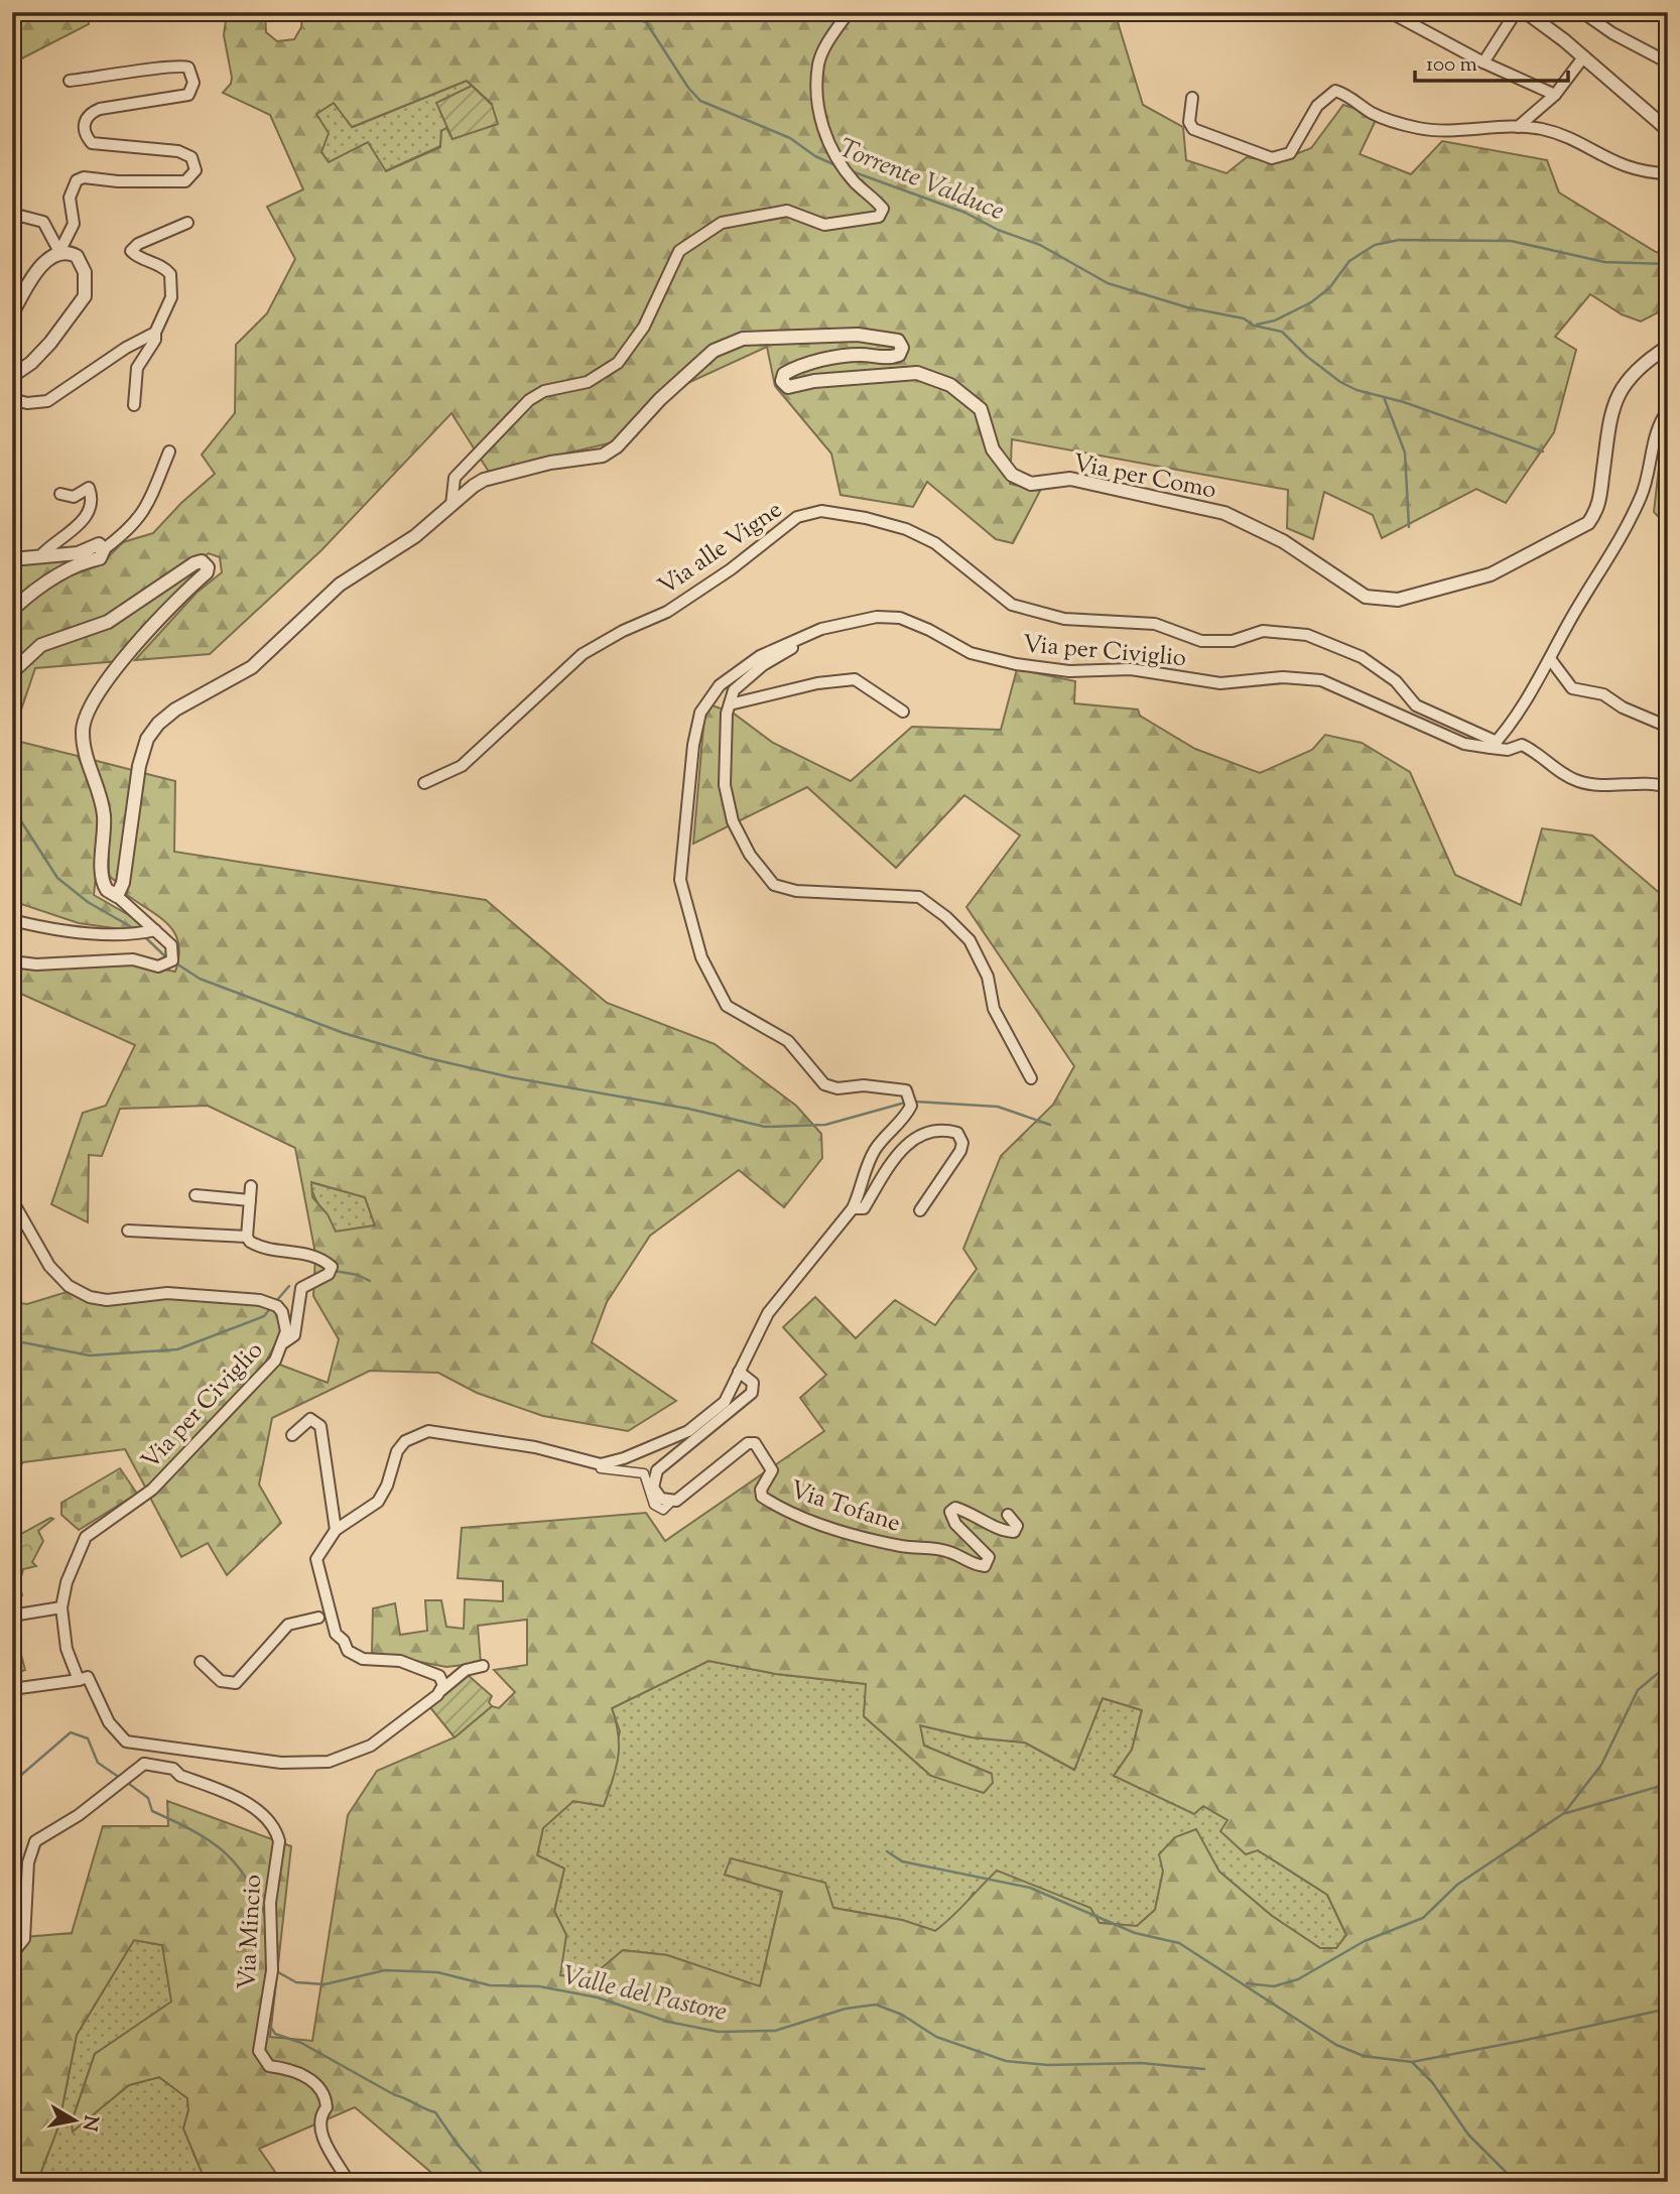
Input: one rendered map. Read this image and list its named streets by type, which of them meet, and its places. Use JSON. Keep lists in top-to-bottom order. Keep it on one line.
{"streets":{"street":["Via per Como","Via alle Vigne","Via per Civiglio","Via Tofane","Via Mincio"]},"crossings":[["Via alle Vigne","Via per Civiglio"]],"water":["Torrente Valduce","Valle del Pastore"],"scale_bar":"100 m","north":"right"}
